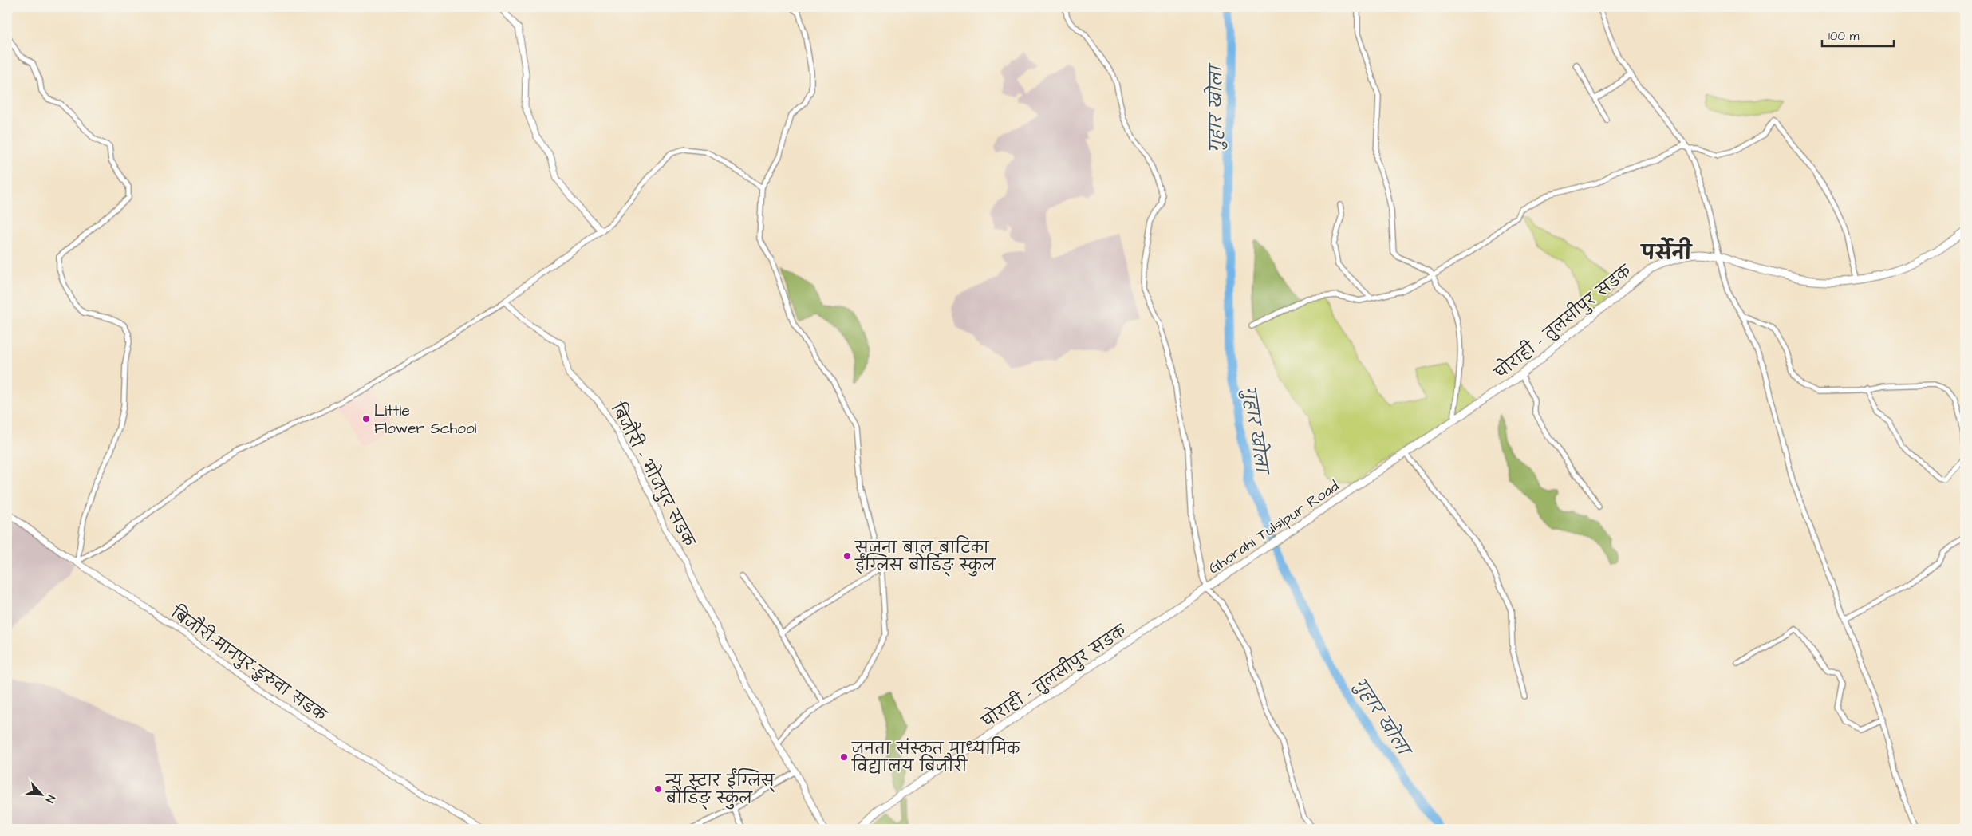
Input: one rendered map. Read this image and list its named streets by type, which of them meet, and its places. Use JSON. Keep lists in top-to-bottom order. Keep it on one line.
{"streets":{"main road":["घोराही - तुलसीपुर सडक","Ghorahi Tulsipur Road"],"street":["बिजौरी - भोजपुर सडक","बिजौरी-मानपुर-डुरुवा सडक"]},"crossings":[["घोराही - तुलसीपुर सडक","Ghorahi Tulsipur Road"]],"districts":["पर्सेनी"],"water":["गुहार खोला"],"places":["Little Flower School","सृजना बाल बाटिका ईंग्लिस बोर्डिङ् स्कुल","जनता संस्कृत माध्यामिक विद्यालय बिजौरी","न्यु स्टार ईंग्लिस् बोर्डिङ् स्कुल"],"scale_bar":"100 m","north":"bottom right"}
